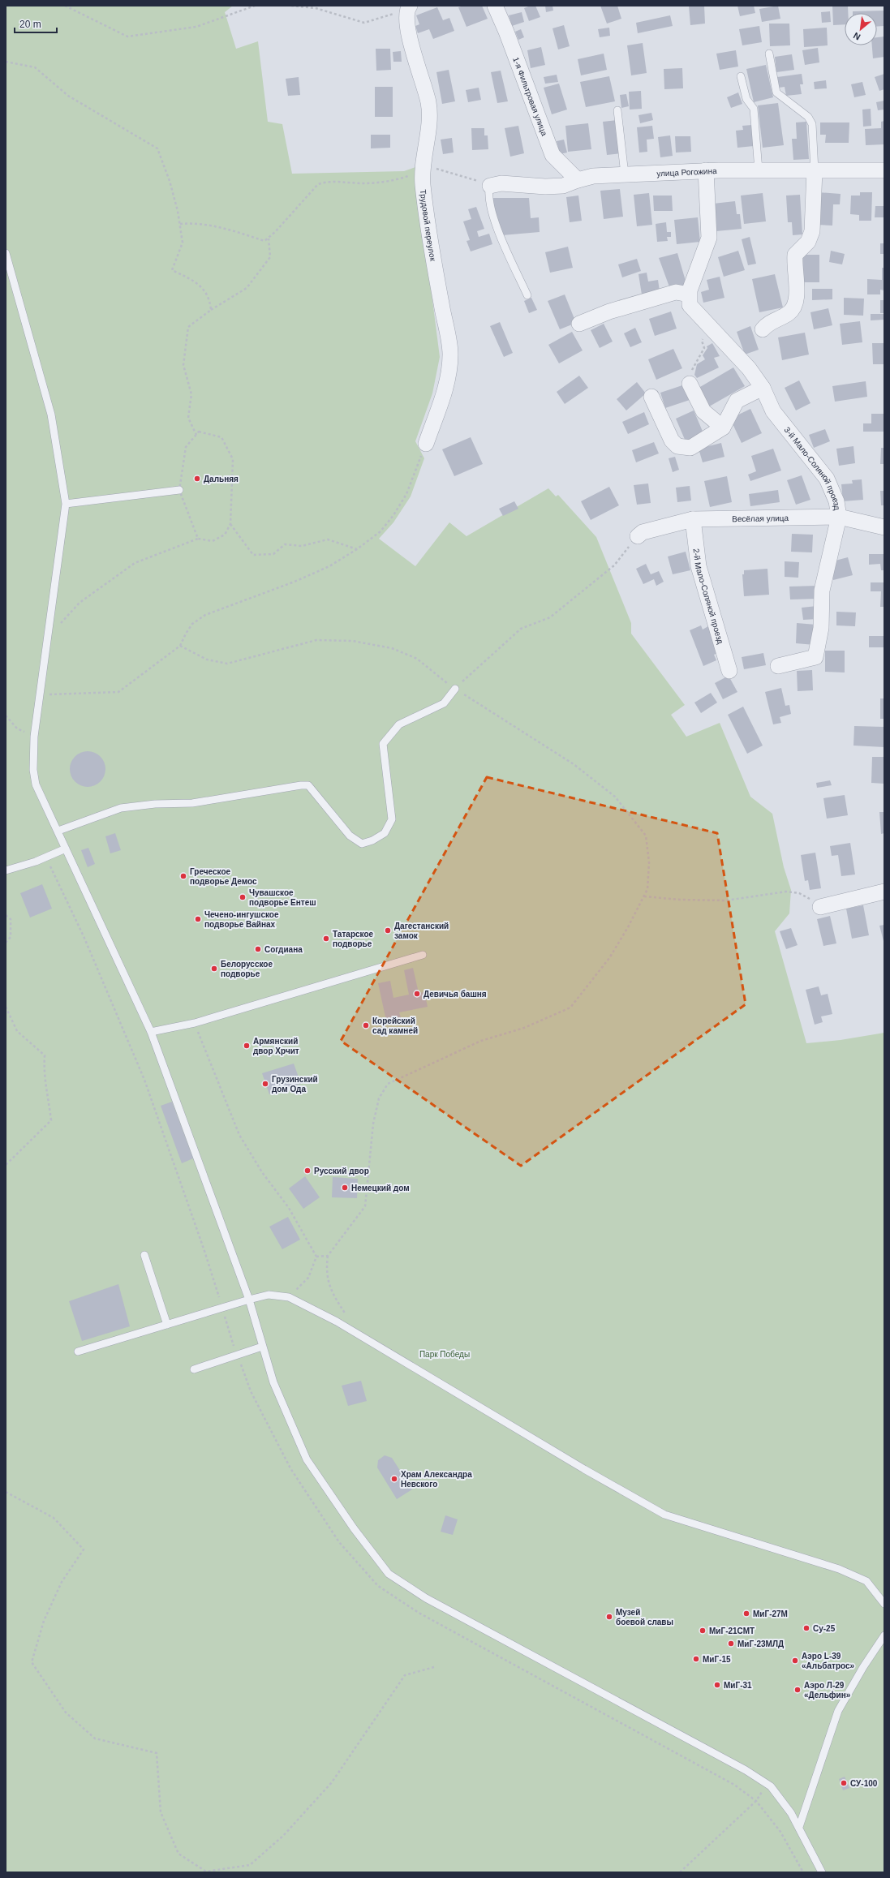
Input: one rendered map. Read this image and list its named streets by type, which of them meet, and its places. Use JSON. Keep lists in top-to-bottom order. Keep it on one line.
{"streets":{"street":["1-я Фильтровая улица","улица Рогожина","Трудовой переулок","3-й Мало-Соляной проезд","Весёлая улица","2-й Мало-Соляной проезд"]},"crossings":[["1-я Фильтровая улица","улица Рогожина"],["3-й Мало-Соляной проезд","Весёлая улица"],["Весёлая улица","2-й Мало-Соляной проезд"]],"parks":["Парк Победы"],"places":["Дальняя","Греческое подворье Демос","Чувашское подворье Ентеш","Чечено-ингушское подворье Вайнах","Дагестанский замок","Татарское подворье","Согдиана","Белорусское подворье","Девичья башня","Корейский сад камней","Армянский двор Хрчит","Грузинский дом Ода","Русский двор","Немецкий дом","Храм Александра Невского","МиГ-27М","Музей боевой славы","Су-25","МиГ-21СМТ","МиГ-23МЛД","МиГ-15","Аэро L-39 «Альбатрос»","МиГ-31","Аэро Л-29 «Дельфин»","СУ-100"],"scale_bar":"20 m","north":"bottom left"}
